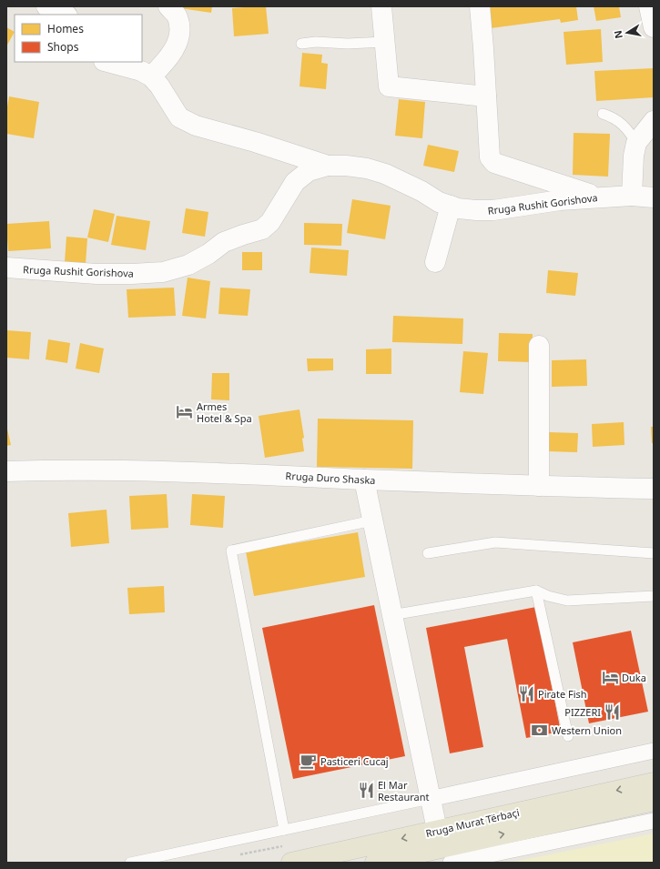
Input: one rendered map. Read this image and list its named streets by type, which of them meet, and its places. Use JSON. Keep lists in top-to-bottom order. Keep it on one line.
{"streets":{"main road":["Rruga Murat Tërbaçi"],"street":["Rruga Rushit Gorishova","Rruga Duro Shaska"]},"places":{"hotel":["Armes Hotel & Spa","Duka"],"restaurant":["Pirate Fish","PIZZERI","El Mar Restaurant"],"bank":["Western Union"],"cafe":["Pasticeri Cucaj"]},"legend":["Homes","Shops"],"north":"left"}
